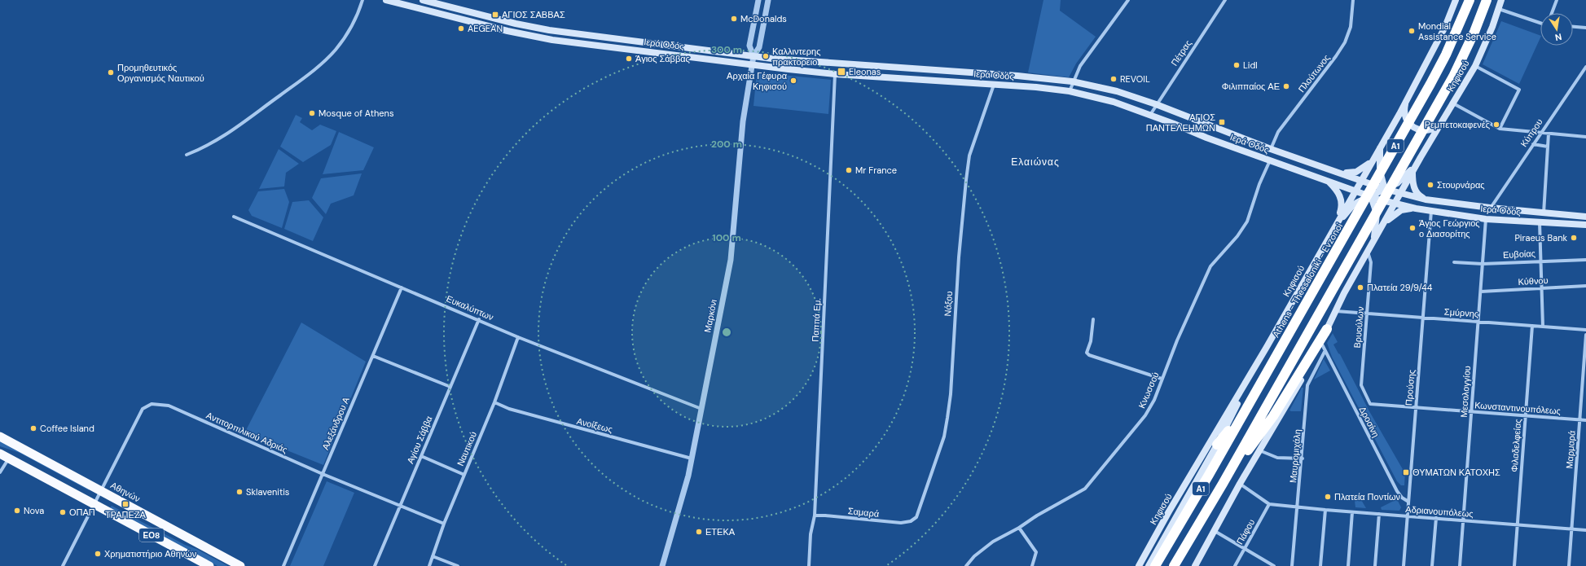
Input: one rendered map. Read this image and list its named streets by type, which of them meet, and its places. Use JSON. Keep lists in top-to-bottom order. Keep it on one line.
{"streets":{"highway":["Α1","Athens - Thessaloniki - Evzonoi","Αθηνών","ΕΟ8"],"main road":["Ιερά Οδός","Κηφισού"],"street":["Πέτρας","Πλούτωνος","Κύπρου","Ευβοίας","Κύθνου","Νάξου","Ευκαλύπτων","Σμύρνης","Μαρκόνι","Παππά Εμ.","Βρυούλων","Προύσης","Κνωσσού","Μεσολογγίου","Κωνσταντινουπόλεως","Δροσίνη","Αλεξάνδρου Α","Ανοίξεως","Αντιτορπιλικού Αδριάς","Αγίου Σάββα","Φιλαδελφείας","Ναυτικού","Μαρμαρά","Μαυρομιχάλη","Αδριανουπόλεως","Σαμαρά","Πάφου"]},"crossings":[["Ιερά Οδός","Πέτρας"],["Ιερά Οδός","Πλούτωνος"],["Ιερά Οδός","Κηφισού"],["Ιερά Οδός","Κύπρου"],["Ιερά Οδός","Νάξου"],["Ιερά Οδός","Μαρκόνι"],["Ιερά Οδός","Παππά Εμ."],["Ιερά Οδός","Προύσης"],["Ιερά Οδός","Κνωσσού"],["Ιερά Οδός","Μεσολογγίου"],["Κηφισού","Σμύρνης"],["Κηφισού","Βρυούλων"],["Κηφισού","Δροσίνη"],["Κηφισού","Αδριανουπόλεως"],["Ευβοίας","Μεσολογγίου"],["Κύθνου","Μεσολογγίου"],["Νάξου","Σαμαρά"],["Ευκαλύπτων","Μαρκόνι"],["Ευκαλύπτων","Αλεξάνδρου Α"],["Ευκαλύπτων","Αγίου Σάββα"],["Ευκαλύπτων","Ναυτικού"],["Σμύρνης","Βρυούλων"],["Σμύρνης","Προύσης"],["Σμύρνης","Μεσολογγίου"],["Σμύρνης","Φιλαδελφείας"],["Μαρκόνι","Ανοίξεως"],["Παππά Εμ.","Σαμαρά"],["Βρυούλων","Δροσίνη"],["Προύσης","Κωνσταντινουπόλεως"],["Προύσης","Δροσίνη"],["Προύσης","Αδριανουπόλεως"],["Μεσολογγίου","Κωνσταντινουπόλεως"],["Μεσολογγίου","Αδριανουπόλεως"],["Κωνσταντινουπόλεως","Δροσίνη"],["Κωνσταντινουπόλεως","Φιλαδελφείας"],["Κωνσταντινουπόλεως","Μαρμαρά"],["Δροσίνη","Μαυρομιχάλη"],["Αλεξάνδρου Α","Αντιτορπιλικού Αδριάς"],["Ανοίξεως","Ναυτικού"],["Αντιτορπιλικού Αδριάς","Αγίου Σάββα"],["Αντιτορπιλικού Αδριάς","Ναυτικού"],["Αντιτορπιλικού Αδριάς","Αθηνών"],["Αντιτορπιλικού Αδριάς","ΕΟ8"],["Φιλαδελφείας","Αδριανουπόλεως"],["Μαρμαρά","Αδριανουπόλεως"],["Μαυρομιχάλη","Αδριανουπόλεως"],["Αδριανουπόλεως","Πάφου"]],"districts":["Ελαιώνας"],"places":{"transit":["ΑΓΙΟΣ ΣΑΒΒΑΣ","Eleonas","ΑΓΙΟΣ ΠΑΝΤΕΛΕΗΜΩΝ","ΘΥΜΑΤΩΝ ΚΑΤΟΧΗΣ","ΤΡΑΠΕΖΑ"],"other":["McDonalds","AEGEAN","Mondial Assistance Service","Καλλιντερης πρακτορειο","Άγιος Σάββας","Lidl","Προμηθευτικός Οργανισμός Ναυτικού","REVOIL","Αρχαία Γέφυρα Κηφισού","Φιλιππαίος ΑΕ","Mosque of Athens","Ρεμπετοκαφενές","Mr France","Στουρνάρας","Άγιος Γεώργιος ο Διασορίτης","Piraeus Bank","Πλατεία 29/9/44","Coffee Island","Sklavenitis","Πλατεία Ποντίων","Nova","ΟΠΑΠ","ΕΤΕΚΑ","Χρηματιστήριο Αθηνών"]},"north":"bottom","rings":["300 m","200 m","100 m"]}
